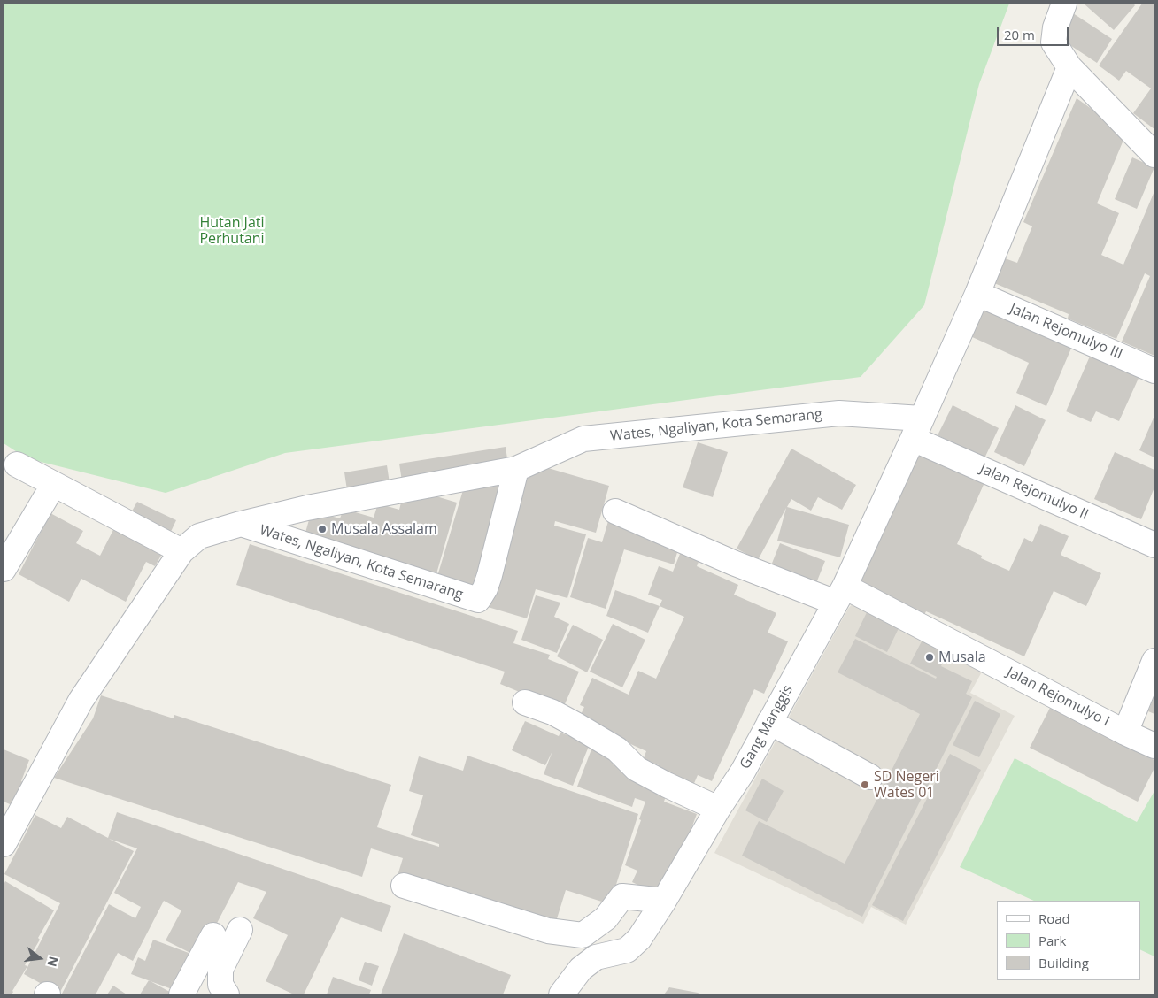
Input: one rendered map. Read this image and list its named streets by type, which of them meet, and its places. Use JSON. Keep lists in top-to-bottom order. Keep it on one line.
{"streets":{"street":["Jalan Rejomulyo III","Wates, Ngaliyan, Kota Semarang","Jalan Rejomulyo II","Jalan Rejomulyo I","Gang Manggis"]},"crossings":[["Jalan Rejomulyo III","Gang Manggis"],["Wates, Ngaliyan, Kota Semarang","Jalan Rejomulyo II"],["Wates, Ngaliyan, Kota Semarang","Gang Manggis"],["Jalan Rejomulyo II","Gang Manggis"],["Jalan Rejomulyo I","Gang Manggis"]],"parks":["Hutan Jati Perhutani"],"places":["Musala Assalam","Musala","SD Negeri Wates 01"],"legend":["Road","Park","Building"],"scale_bar":"20 m","north":"right"}
